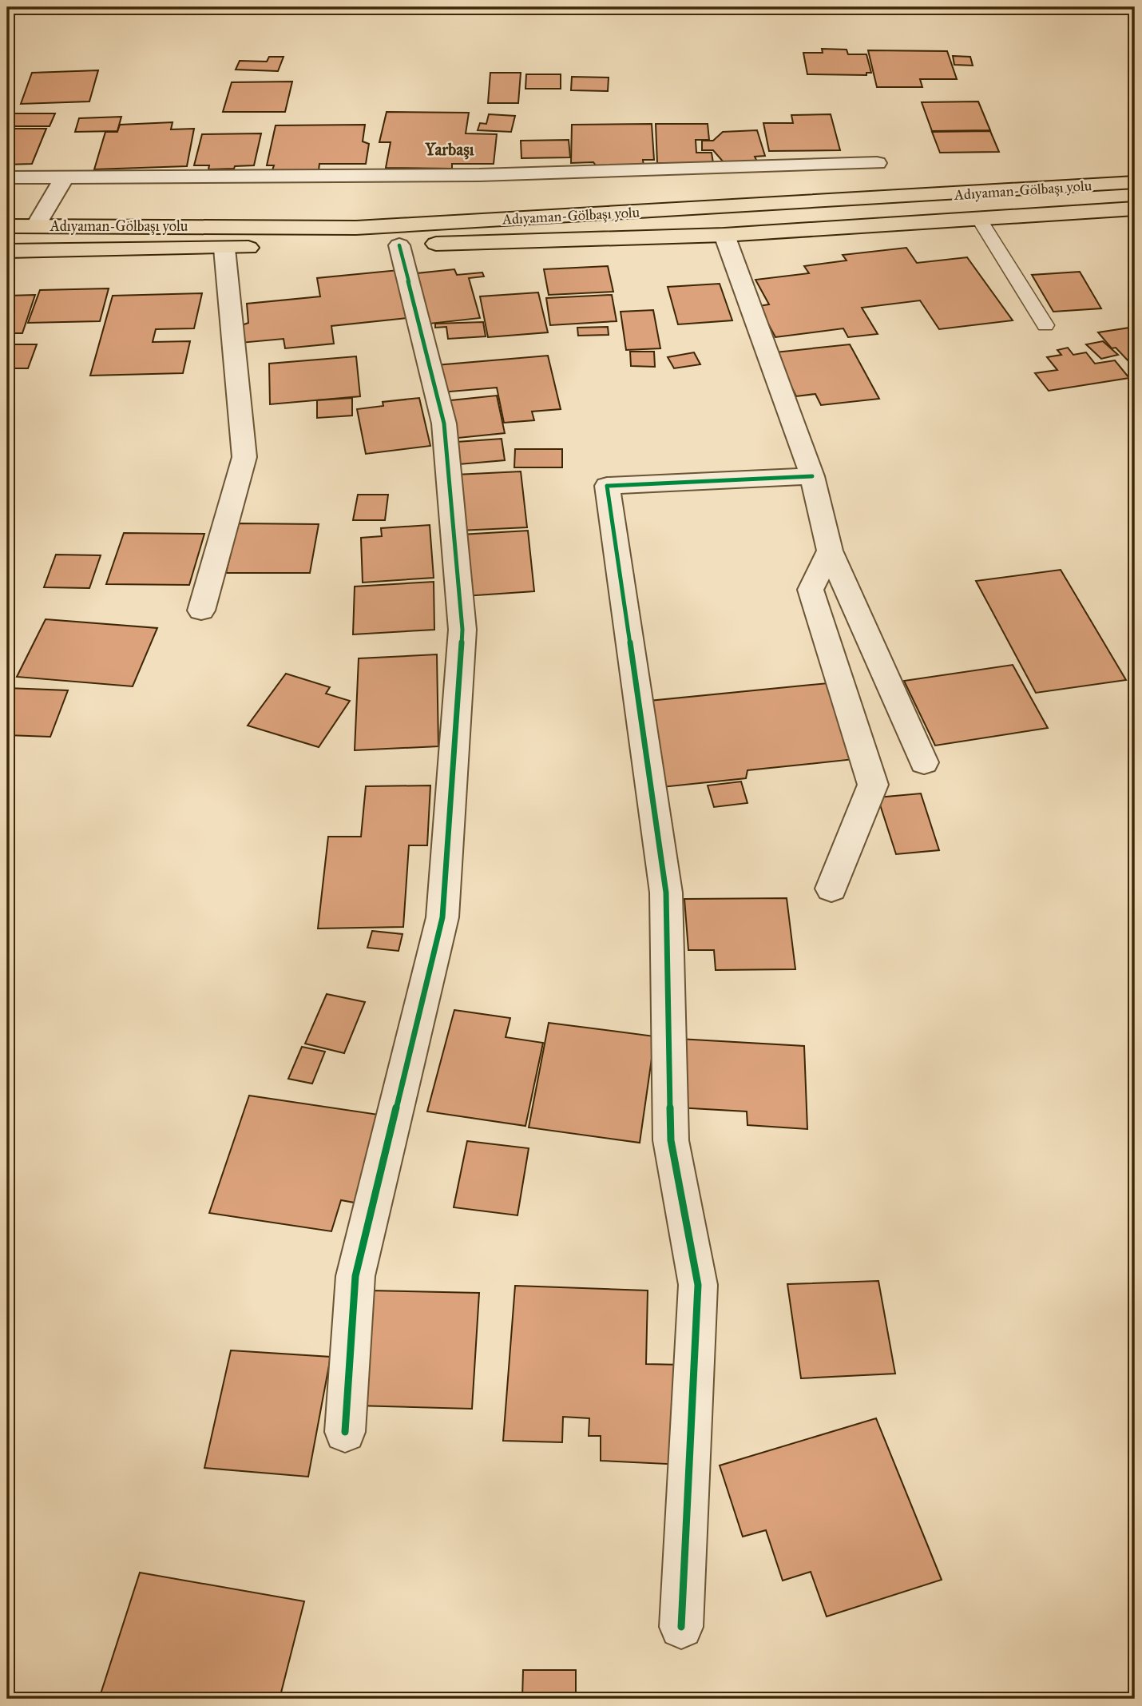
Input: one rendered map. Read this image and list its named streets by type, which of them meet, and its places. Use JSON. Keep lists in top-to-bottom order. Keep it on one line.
{"streets":{"highway":["Adıyaman-Gölbaşı yolu"]},"districts":["Yarbaşı"]}
